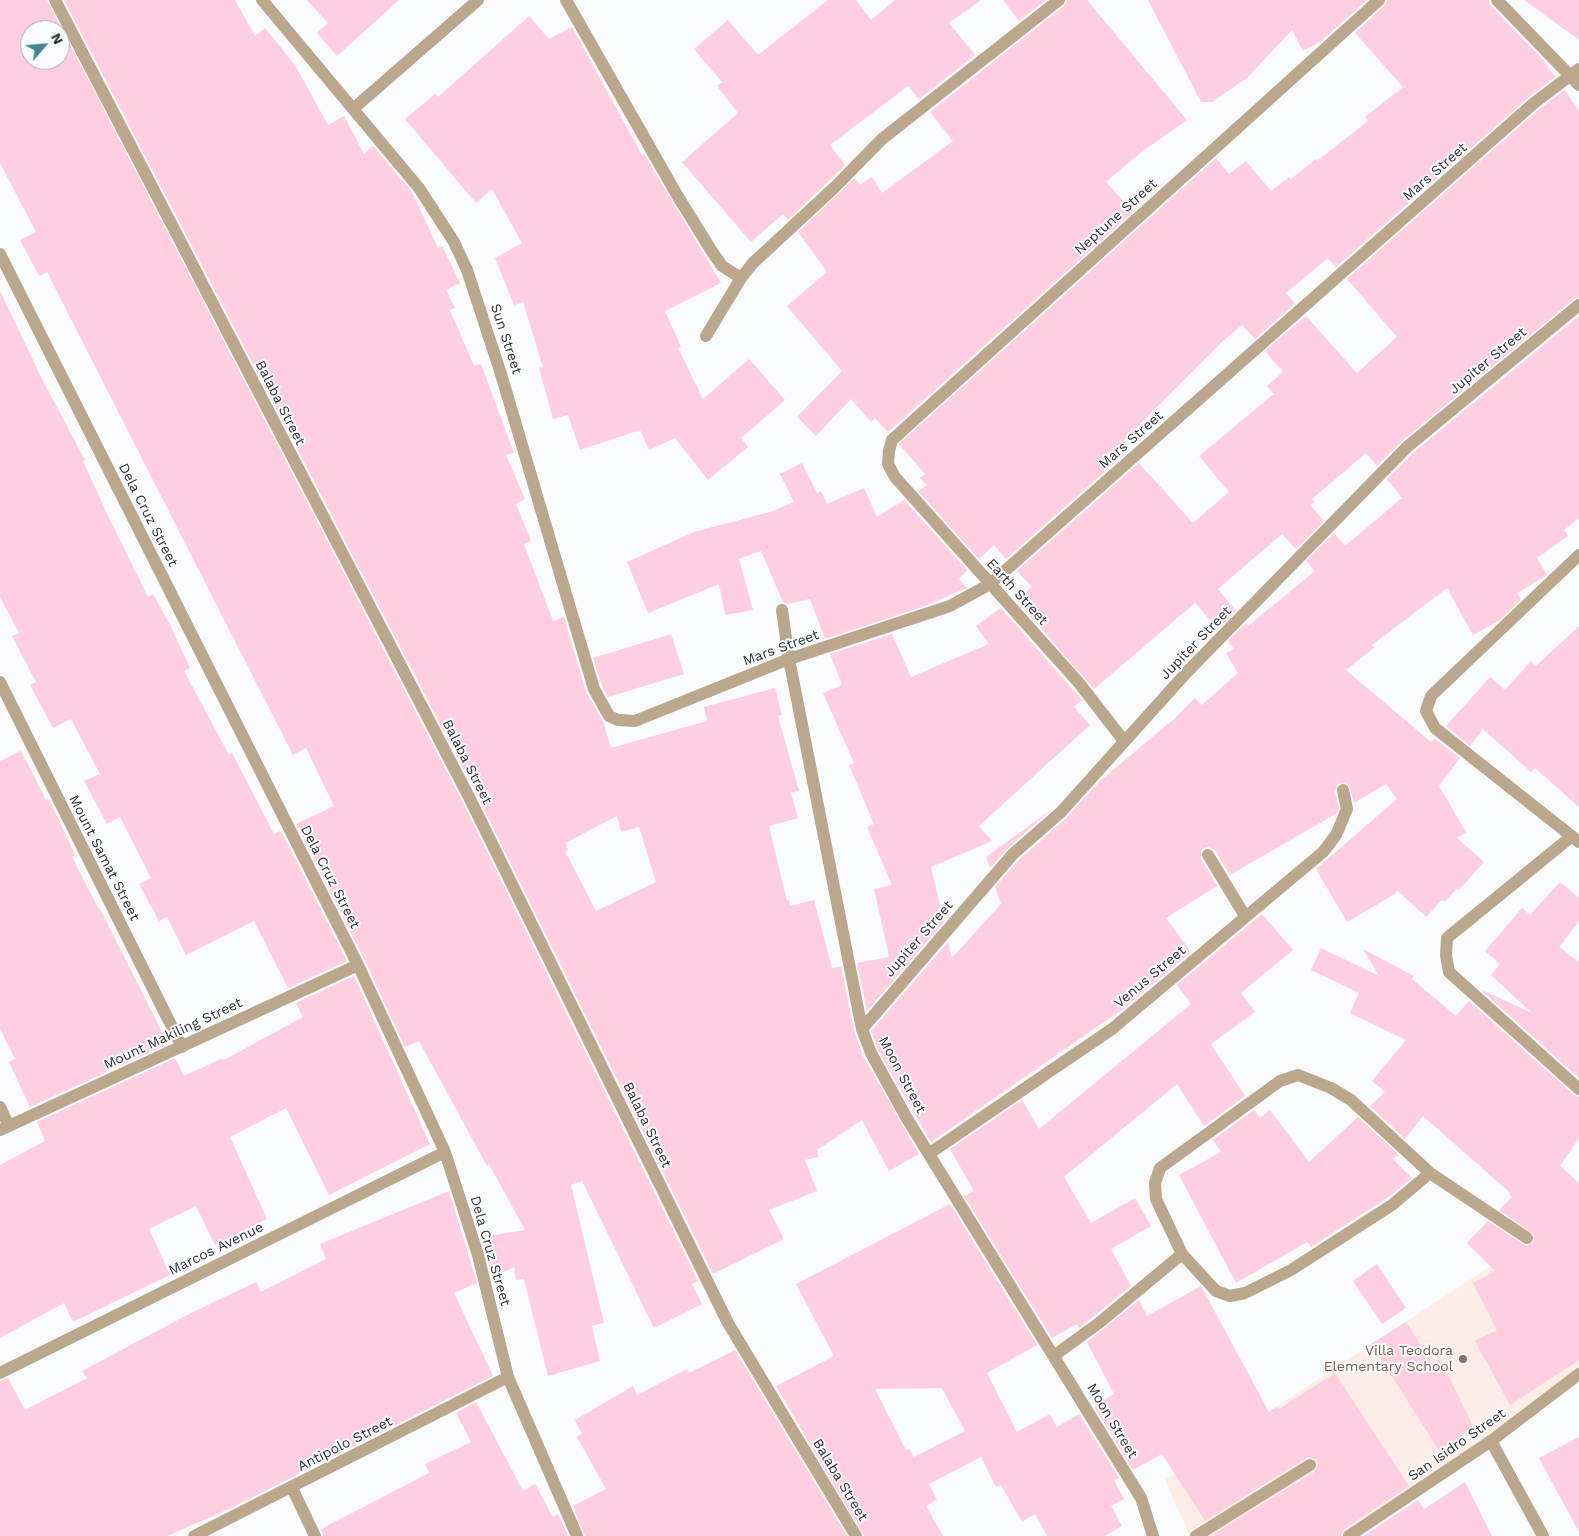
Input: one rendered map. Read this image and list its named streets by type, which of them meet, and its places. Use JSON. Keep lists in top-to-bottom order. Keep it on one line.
{"streets":{"street":["Mars Street","Neptune Street","Sun Street","Jupiter Street","Balaba Street","Dela Cruz Street","Earth Street","Mount Samat Street","Venus Street","Mount Makiling Street","Moon Street","Marcos Avenue","Antipolo Street","San Isidro Street"]},"crossings":[["Mars Street","Sun Street"],["Mars Street","Earth Street"],["Mars Street","Moon Street"],["Neptune Street","Earth Street"],["Jupiter Street","Earth Street"],["Jupiter Street","Moon Street"],["Dela Cruz Street","Mount Makiling Street"],["Dela Cruz Street","Marcos Avenue"],["Dela Cruz Street","Antipolo Street"],["Mount Samat Street","Mount Makiling Street"],["Venus Street","Moon Street"]],"places":["Villa Teodora Elementary School"],"north":"top right"}
